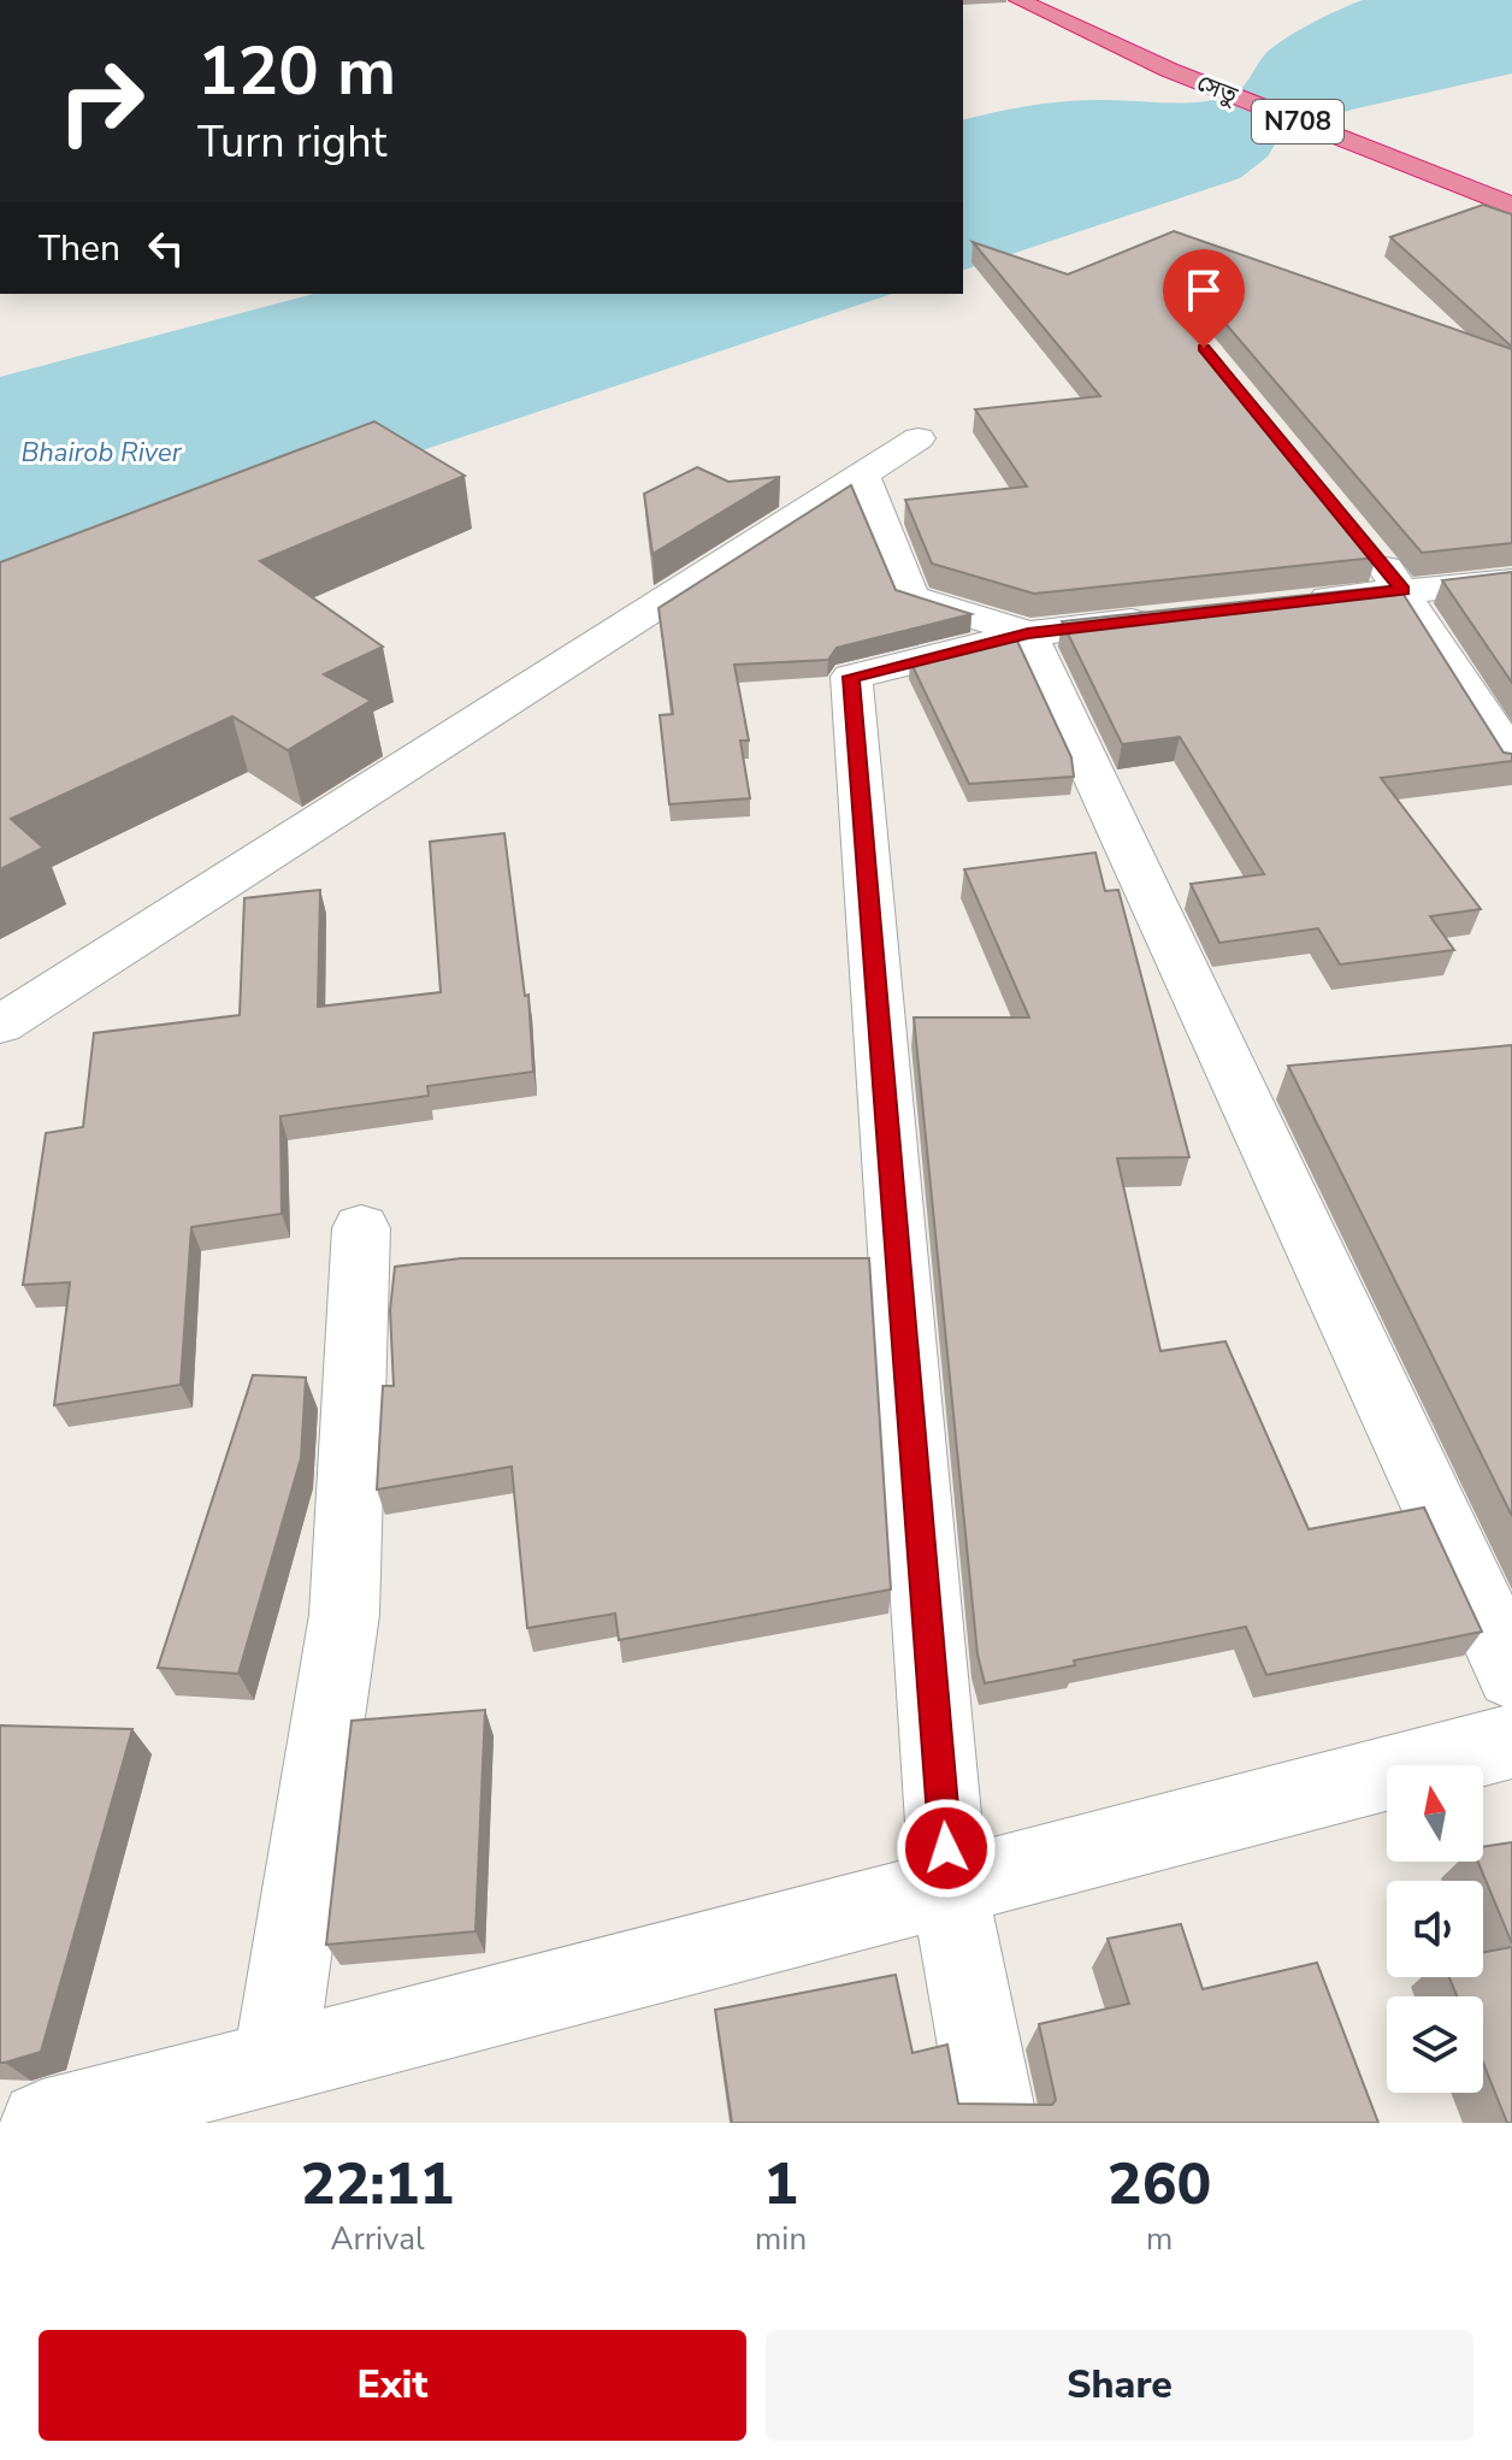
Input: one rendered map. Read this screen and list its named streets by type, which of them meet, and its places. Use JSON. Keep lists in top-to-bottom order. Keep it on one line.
{"streets":{"highway":["সেতু","N708"]},"water":["Bhairob River"],"north":"top","page":{"turn":["120 m","Turn right"],"then":"Then","eta":["22:11","Arrival","1","min","260","m"],"buttons":["Exit","Share"]}}
